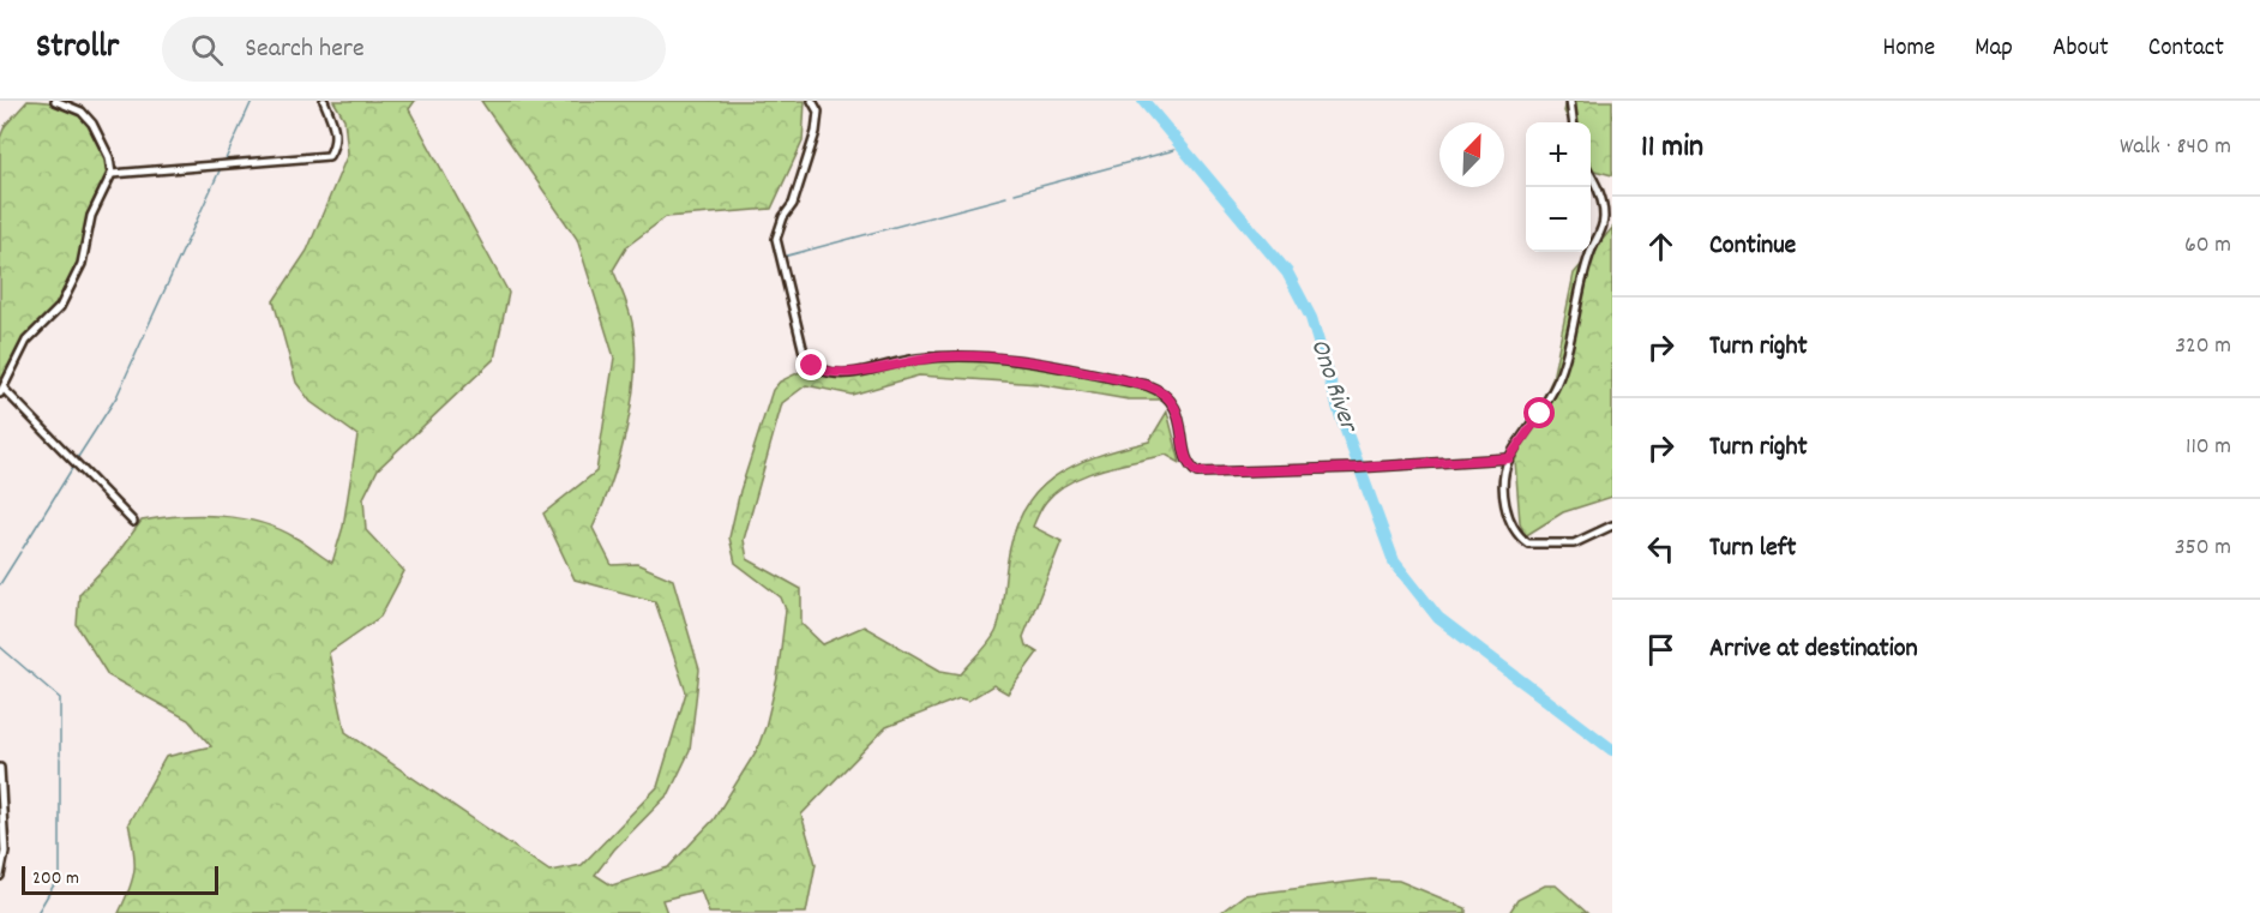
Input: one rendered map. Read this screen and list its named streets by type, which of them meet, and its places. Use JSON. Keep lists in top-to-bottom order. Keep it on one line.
{"water":["Ono River"],"scale_bar":"200 m","north":"top right","page":{"header":"Strollr","search":"Search here","nav":["Home","Map","About","Contact"],"heading":["11 min","Walk · 840 m"],"map_buttons":["+","−"],"list":[["Continue","60 m"],["Turn right","320 m"],["Turn right","110 m"],["Turn left","350 m"],"Arrive at destination"],"scale":"200 m"}}
